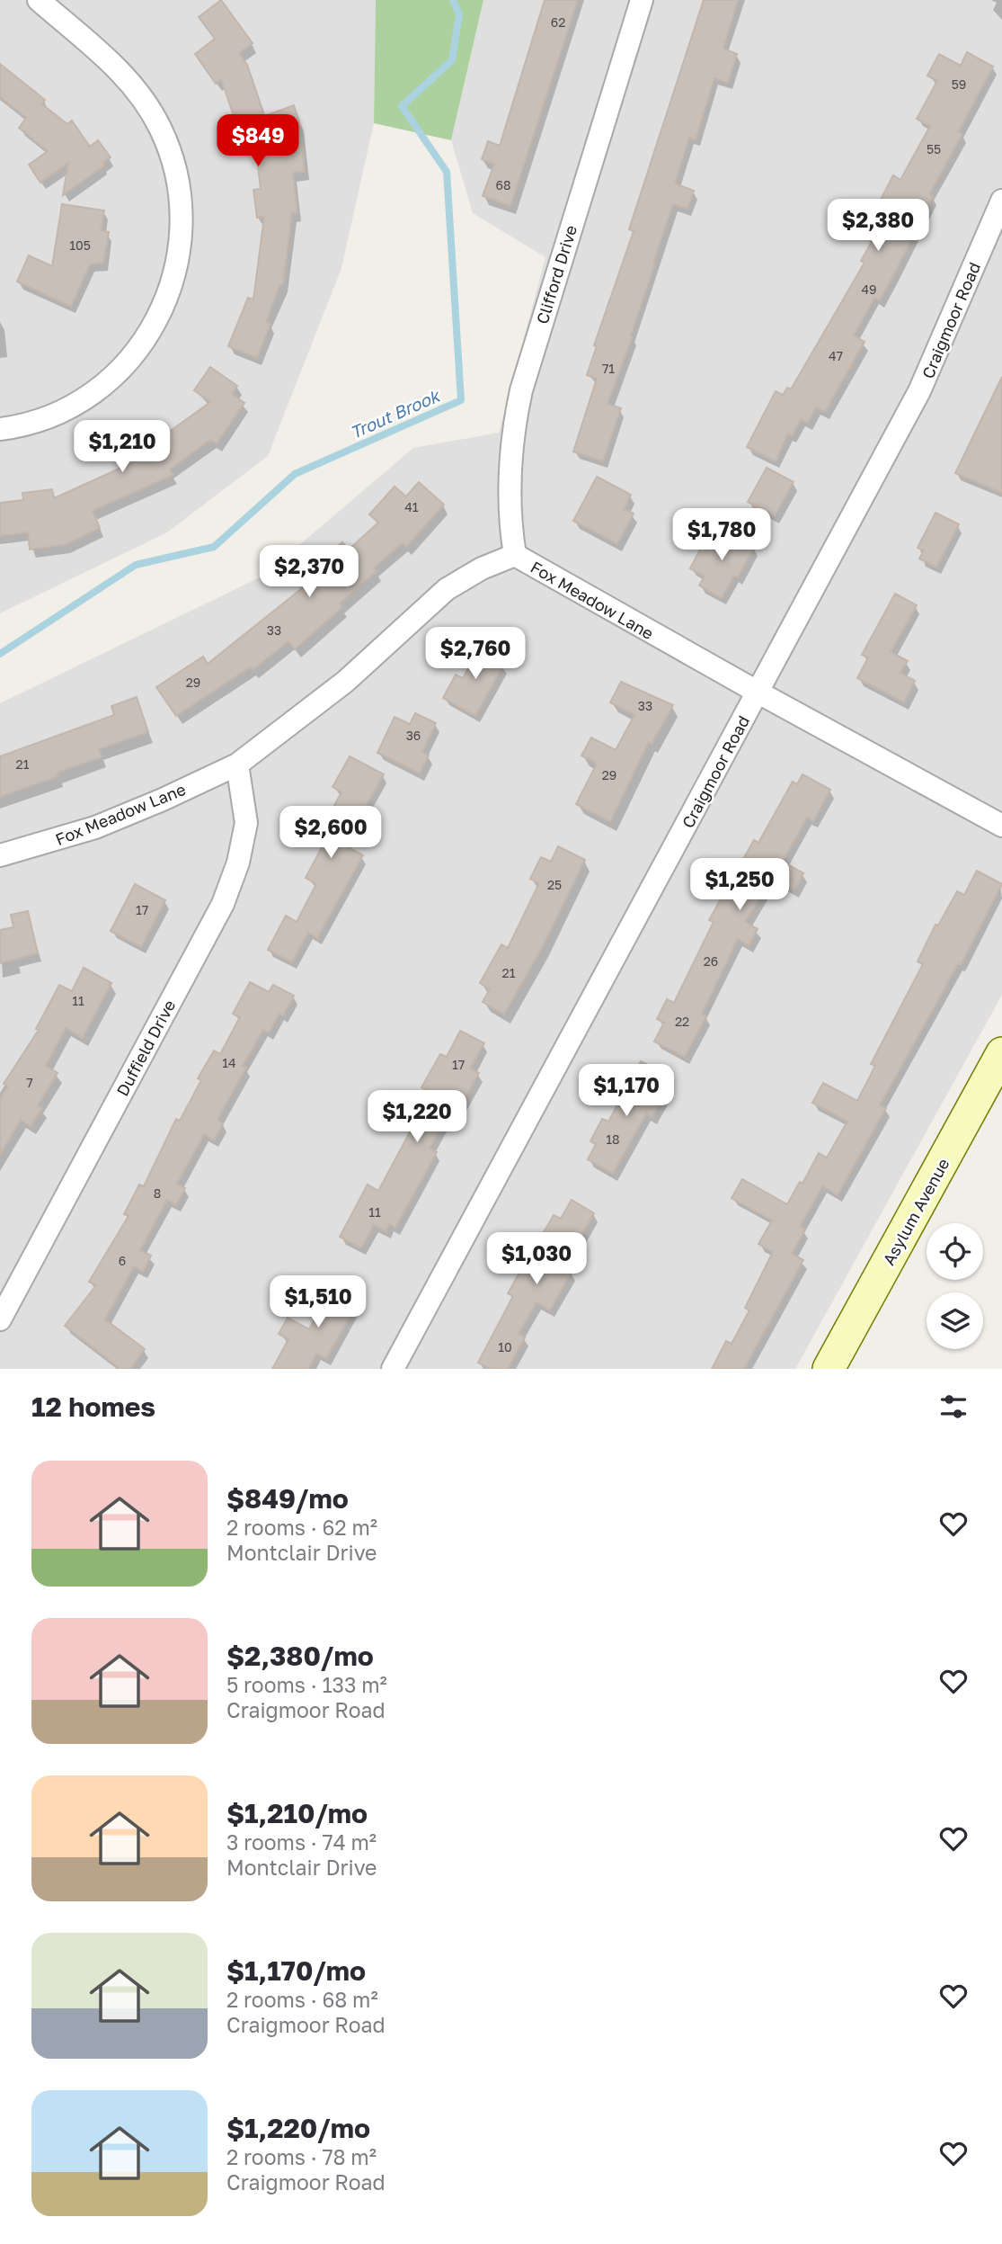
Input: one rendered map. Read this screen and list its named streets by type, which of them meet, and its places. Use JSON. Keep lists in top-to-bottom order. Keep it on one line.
{"streets":{"main road":["Asylum Avenue"],"street":["Clifford Drive","Craigmoor Road","Fox Meadow Lane","Duffield Drive"]},"crossings":[["Clifford Drive","Fox Meadow Lane"],["Craigmoor Road","Fox Meadow Lane"],["Fox Meadow Lane","Duffield Drive"]],"water":["Trout Brook"],"house_numbers":["62","59","55","68","105","49","47","71","41","33","29","33","36","21","29","25","17","26","21","11","22","14","17","7","18","8","11","6","10"],"page":{"price":["$849","$2,380","$1,210","$1,780","$2,370","$2,760","$2,600","$1,250","$1,170","$1,220","$1,030","$1,510"],"heading":"12 homes","list":[{"name":"$849/mo","note":"2 rooms · 62 m² · Montclair Drive"},{"name":"$2,380/mo","note":"5 rooms · 133 m² · Craigmoor Road"},{"name":"$1,210/mo","note":"3 rooms · 74 m² · Montclair Drive"},{"name":"$1,170/mo","note":"2 rooms · 68 m² · Craigmoor Road"},{"name":"$1,220/mo","note":"2 rooms · 78 m² · Craigmoor Road"}]}}
